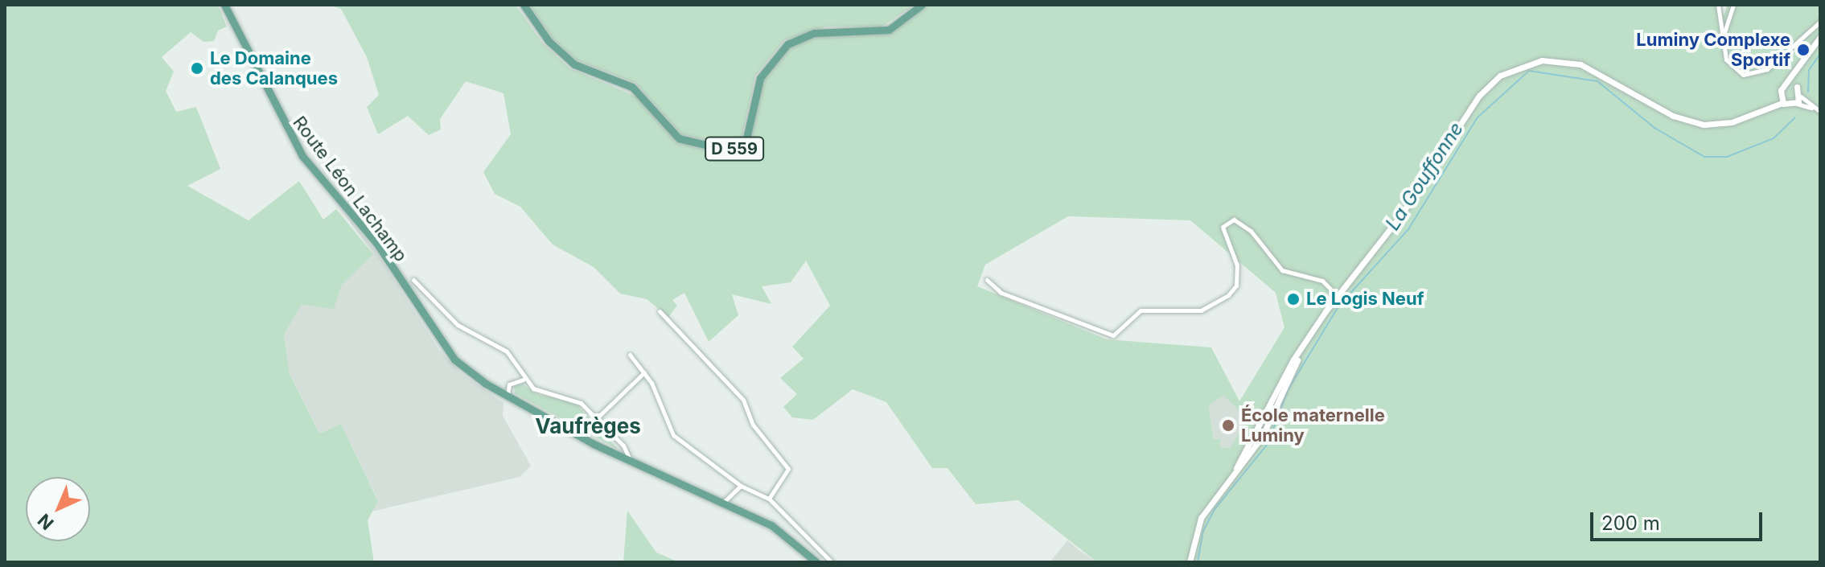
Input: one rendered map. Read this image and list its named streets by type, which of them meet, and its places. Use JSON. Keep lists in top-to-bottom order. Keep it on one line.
{"streets":{"main road":["D 559","Route Léon Lachamp"]},"districts":["Vaufrèges"],"water":["La Gouffonne"],"places":["Luminy Complexe Sportif","Le Domaine des Calanques","Le Logis Neuf","École maternelle Luminy"],"scale_bar":"200 m","north":"bottom left"}
